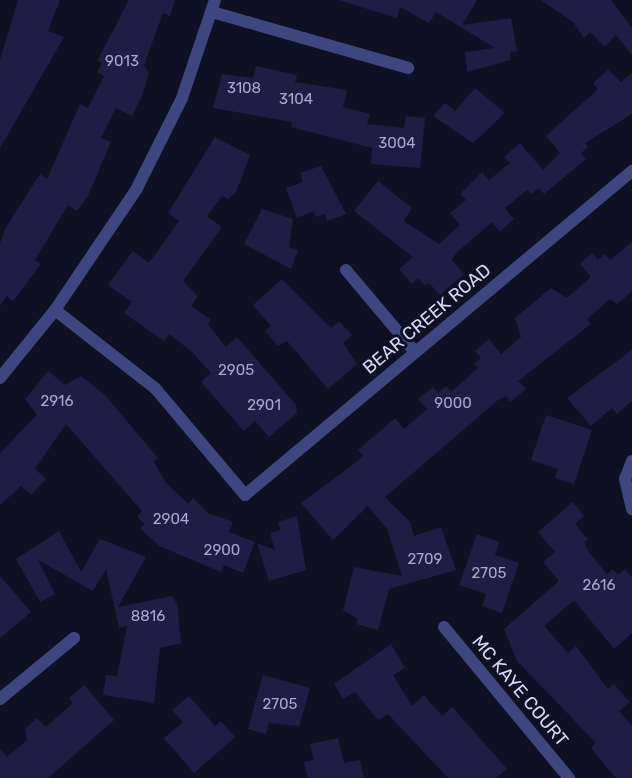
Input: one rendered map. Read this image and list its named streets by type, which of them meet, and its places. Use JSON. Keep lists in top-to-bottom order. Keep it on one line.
{"streets":{"street":["BEAR CREEK ROAD","MC KAYE COURT"]},"house_numbers":["9013","3108","3104","3004","2905","2916","9000","2901","2904","2900","2709","2705","2616","8816","2705"]}
